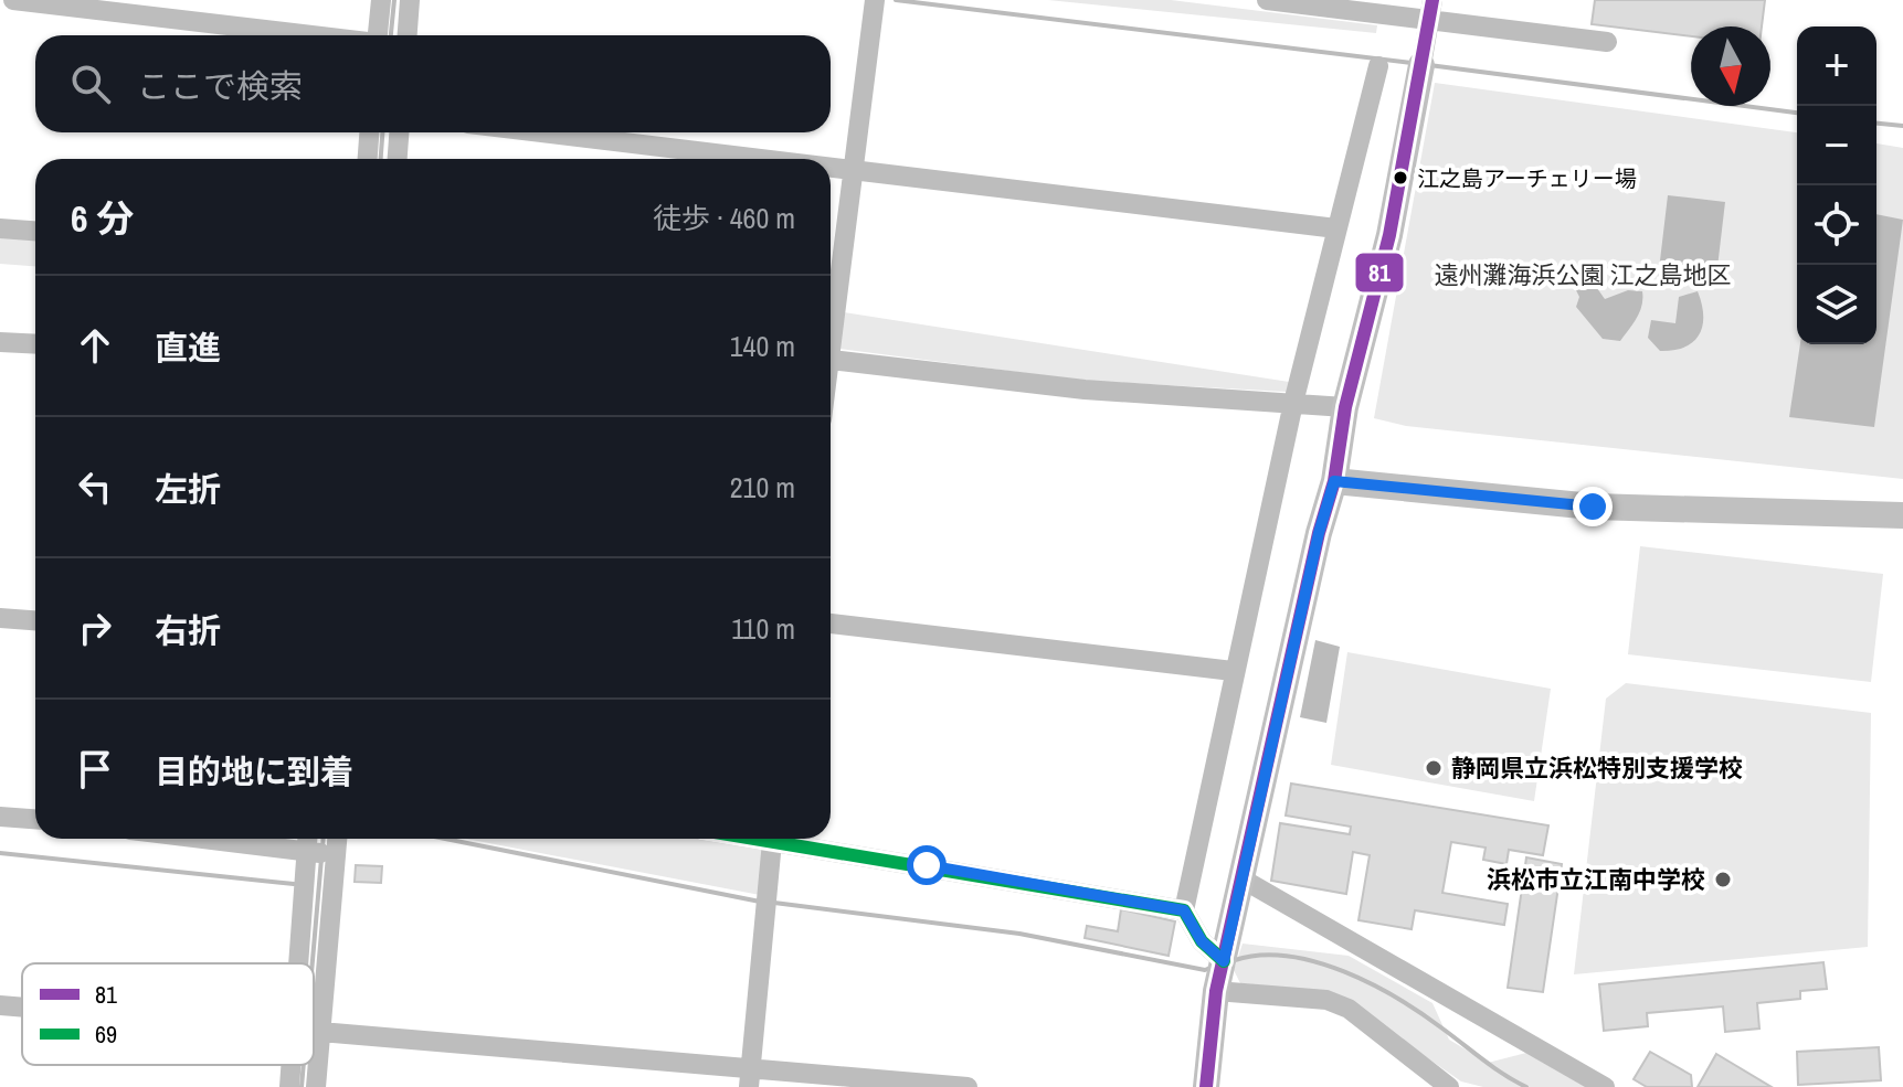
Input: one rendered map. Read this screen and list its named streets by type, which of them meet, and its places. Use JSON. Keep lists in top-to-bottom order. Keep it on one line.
{"parks":["遠州灘海浜公園 江之島地区"],"places":["江之島アーチェリー場","静岡県立浜松特別支援学校","浜松市立江南中学校"],"lines":["transit line 81","transit line 69"],"legend":["81","69"],"north":"bottom","page":{"map_buttons":["+","−"],"search":"ここで検索","heading":["6 分","徒歩 · 460 m"],"list":[["直進","140 m"],["左折","210 m"],["右折","110 m"],"目的地に到着"]}}
